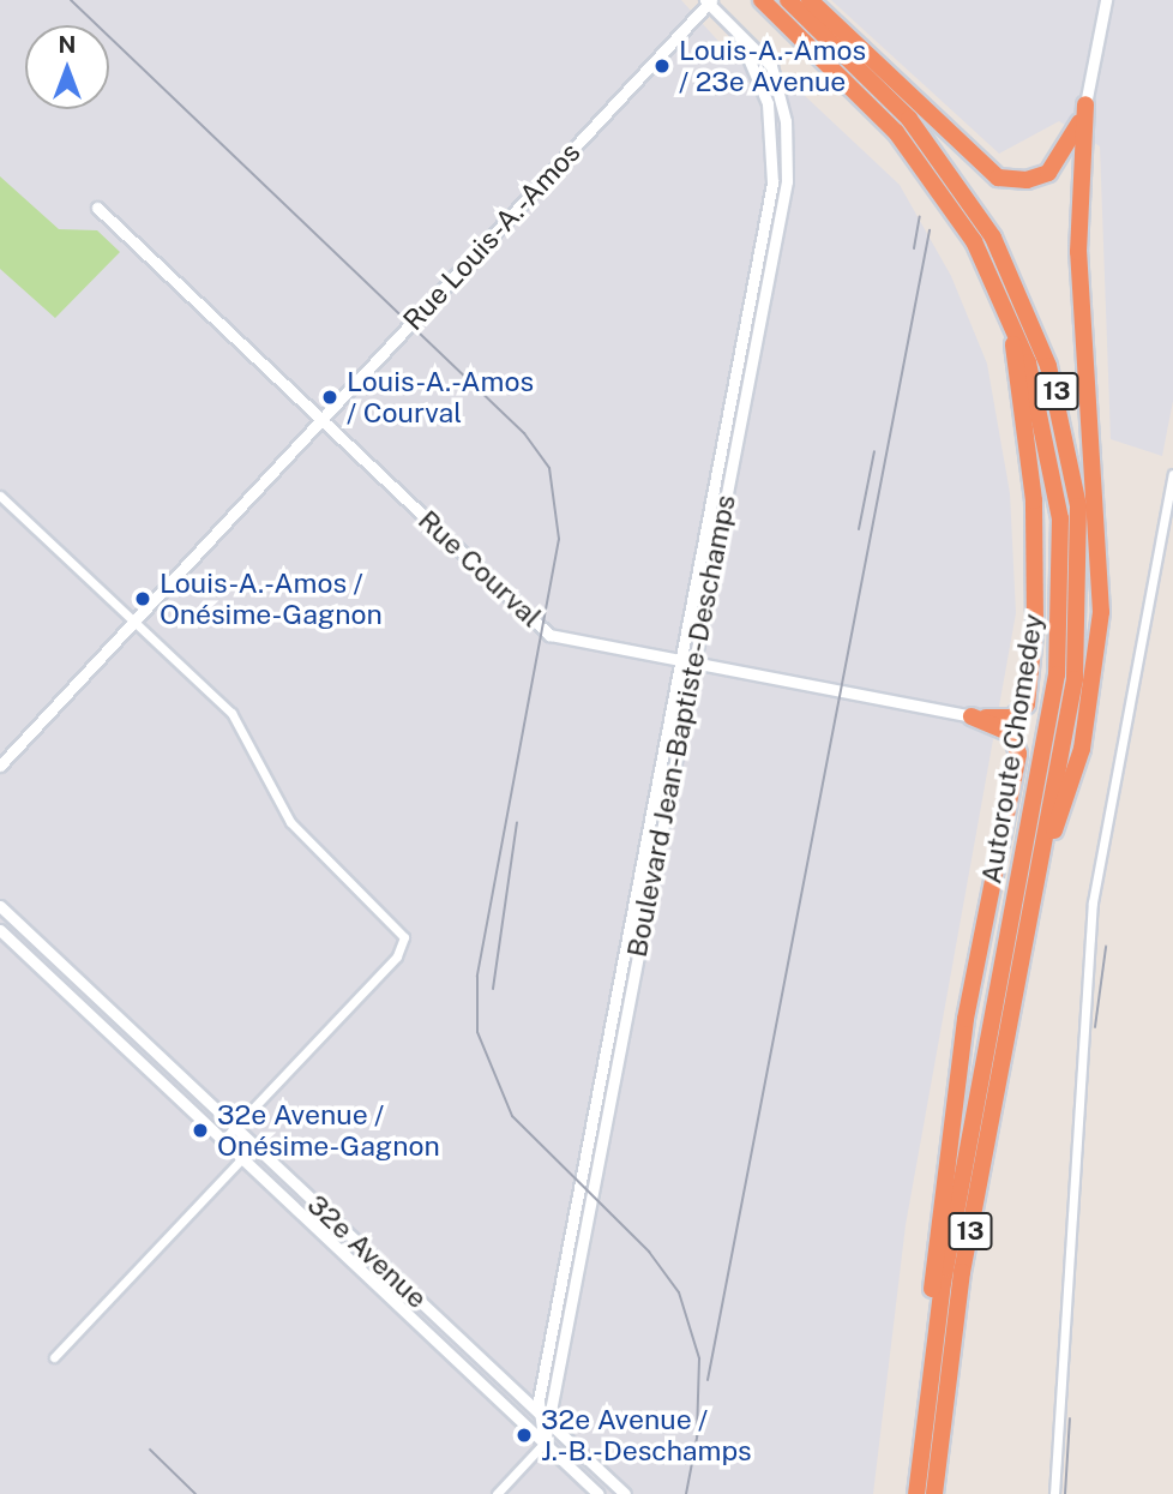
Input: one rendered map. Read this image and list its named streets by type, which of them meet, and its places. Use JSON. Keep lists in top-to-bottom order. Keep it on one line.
{"streets":{"highway":["13","Autoroute Chomedey"],"street":["Rue Louis-A.-Amos","Rue Courval","Boulevard Jean-Baptiste-Deschamps","32e Avenue"]},"crossings":[["Rue Louis-A.-Amos","Rue Courval"],["Rue Louis-A.-Amos","Boulevard Jean-Baptiste-Deschamps"],["Rue Courval","Boulevard Jean-Baptiste-Deschamps"],["Boulevard Jean-Baptiste-Deschamps","32e Avenue"]],"places":["Louis-A.-Amos / 23e Avenue","Louis-A.-Amos / Courval","Louis-A.-Amos / Onésime-Gagnon","32e Avenue / Onésime-Gagnon","32e Avenue / J.-B.-Deschamps"],"north":"top"}
